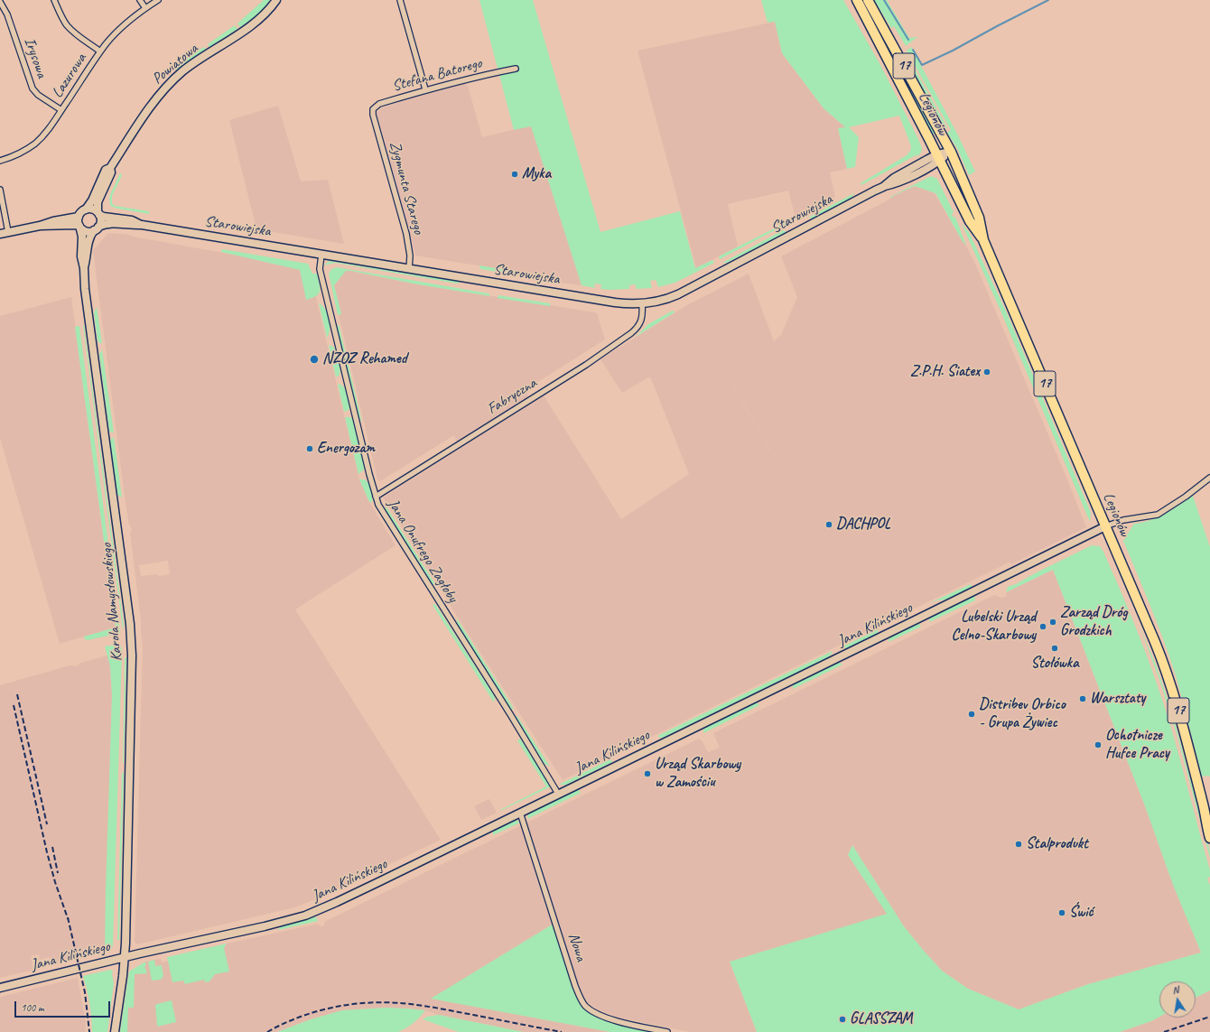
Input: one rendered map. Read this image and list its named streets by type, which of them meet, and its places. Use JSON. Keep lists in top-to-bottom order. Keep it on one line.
{"streets":{"highway":["17","Legionów"],"street":["Irysowa","Powiatowa","Stefana Batorego","Lazurowa","Zygmunta Starego","Starowiejska","Fabryczna","Jana Onufrego Zagłoby","Karola Namysłowskiego","Jana Kilińskiego","Nowa"]},"crossings":[["Irysowa","Lazurowa"],["Powiatowa","Starowiejska"],["Powiatowa","Karola Namysłowskiego"],["Stefana Batorego","Zygmunta Starego"],["Legionów","Starowiejska"],["Legionów","Jana Kilińskiego"],["Zygmunta Starego","Starowiejska"],["Starowiejska","Fabryczna"],["Starowiejska","Jana Onufrego Zagłoby"],["Starowiejska","Karola Namysłowskiego"],["Fabryczna","Jana Onufrego Zagłoby"],["Jana Onufrego Zagłoby","Jana Kilińskiego"],["Karola Namysłowskiego","Jana Kilińskiego"],["Jana Kilińskiego","Nowa"]],"places":["Myka","NZOZ Rehamed","Z.P.H. Siatex","Energozam","DACHPOL","Zarząd Dróg Grodzkich","Lubelski Urząd Celno-Skarbowy","Stołówka","Warsztaty","Distribev Orbico - Grupa Żywiec","Ochotnicze Hufce Pracy","Urząd Skarbowy w Zamościu","Stalprodukt","Świć","GLASSZAM"],"scale_bar":"100 m","north":"top"}
